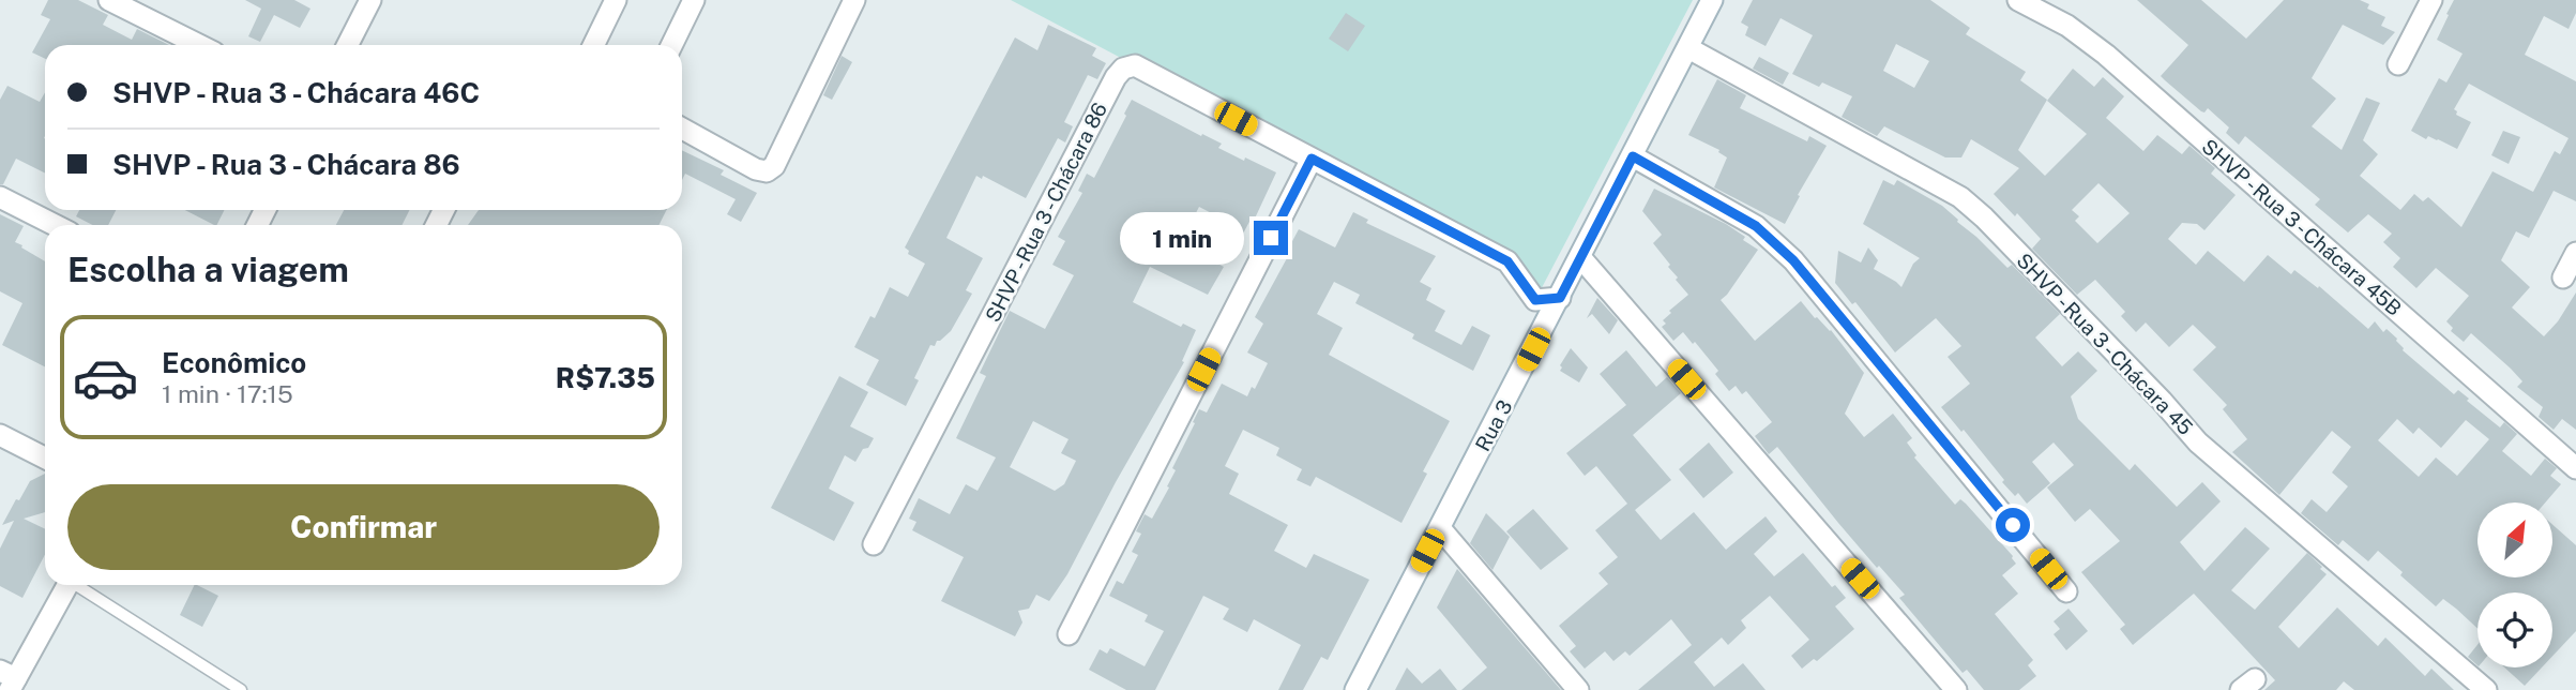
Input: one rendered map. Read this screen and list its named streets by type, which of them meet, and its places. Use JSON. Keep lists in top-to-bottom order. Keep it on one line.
{"streets":{"street":["SHVP - Rua 3 - Chácara 86","SHVP - Rua 3 - Chácara 45B","SHVP - Rua 3 - Chácara 45","Rua 3"]},"crossings":[["SHVP - Rua 3 - Chácara 86","Rua 3"],["SHVP - Rua 3 - Chácara 45","Rua 3"]],"north":"top right","page":{"banner":["SHVP - Rua 3 - Chácara 46C","SHVP - Rua 3 - Chácara 86"],"bubble":"1 min","heading":"Escolha a viagem","list":[{"name":"Econômico","note":"1 min · 17:15","value":"R$7.35"}],"buttons":"Confirmar"}}
